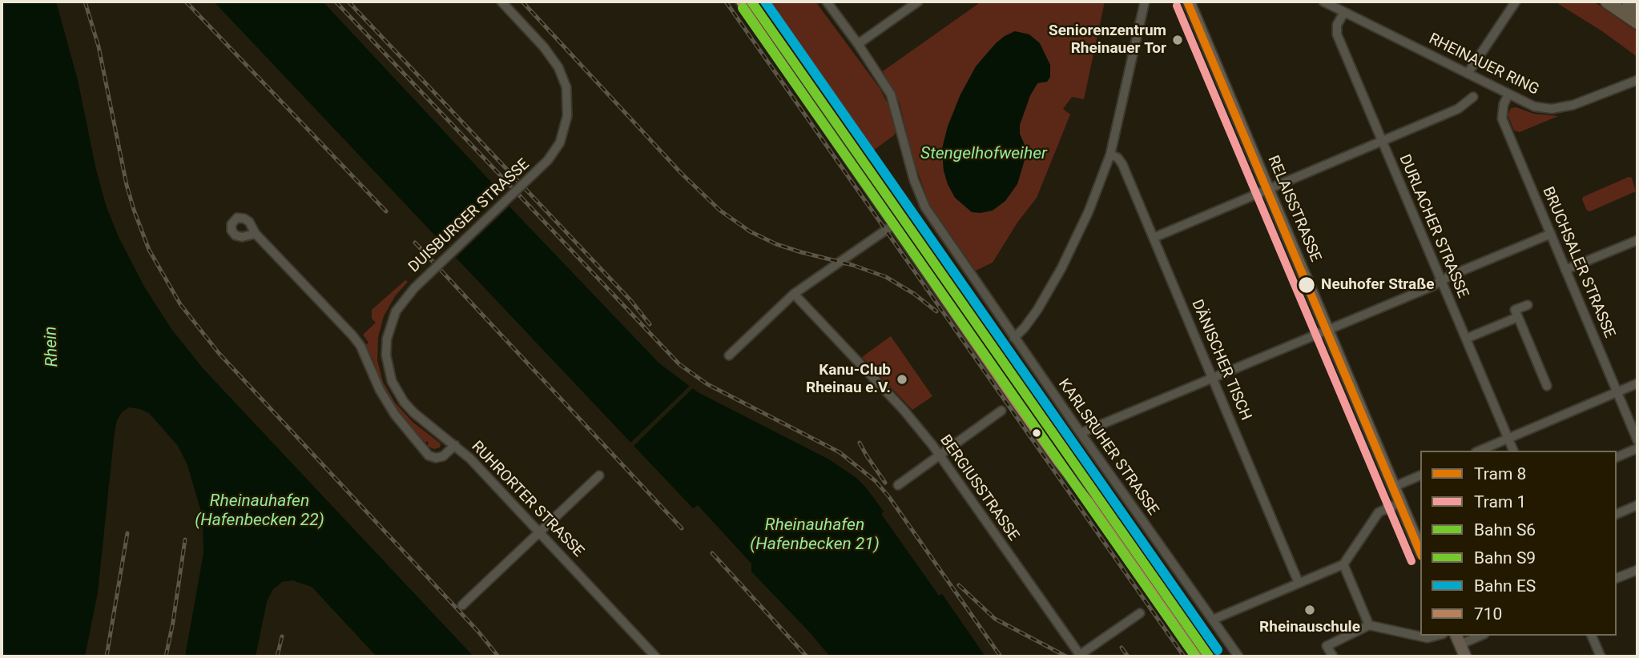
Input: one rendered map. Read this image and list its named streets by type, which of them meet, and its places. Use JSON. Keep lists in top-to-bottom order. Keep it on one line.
{"streets":{"main road":["RELAISSTRASSE"],"street":["RHEINAUER RING","DUISBURGER STRASSE","DURLACHER STRASSE","BRUCHSALER STRASSE","DÄNISCHER TISCH","KARLSRUHER STRASSE","BERGIUSSTRASSE","RUHRORTER STRASSE"]},"crossings":[["RHEINAUER RING","DURLACHER STRASSE"],["RHEINAUER RING","BRUCHSALER STRASSE"],["DUISBURGER STRASSE","RUHRORTER STRASSE"]],"water":["Stengelhofweiher","Rhein","Rheinauhafen (Hafenbecken 22)","Rheinauhafen (Hafenbecken 21)"],"places":["Seniorenzentrum Rheinauer Tor","Neuhofer Straße","Kanu-Club Rheinau e.V.","Rheinauschule"],"lines":["tram line 8","rail line S6","rail line ES","transit line 710","tram line 1","rail line S9"],"legend":["Tram 8","Tram 1","Bahn S6","Bahn S9","Bahn ES","710"]}
